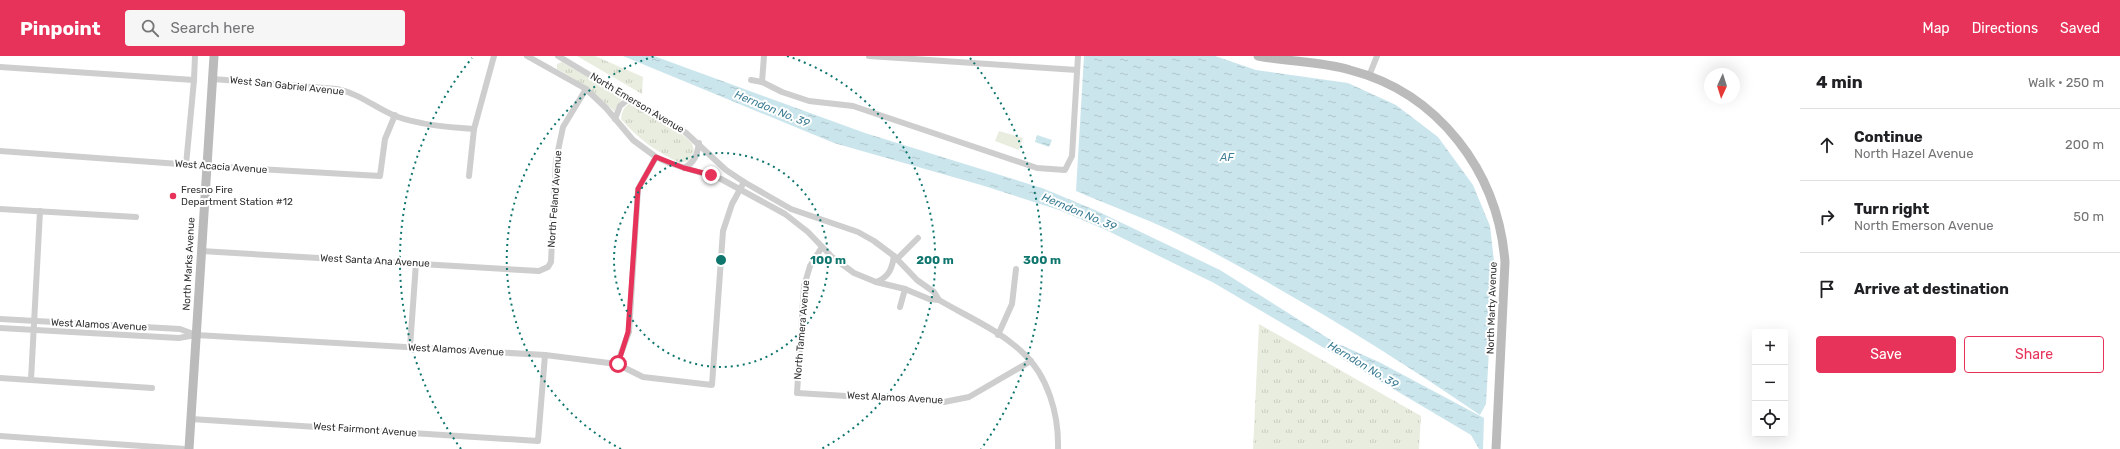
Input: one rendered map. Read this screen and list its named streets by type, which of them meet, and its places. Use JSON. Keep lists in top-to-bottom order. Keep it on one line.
{"streets":{"street":["West San Gabriel Avenue","North Emerson Avenue","West Acacia Avenue","North Feland Avenue","West Santa Ana Avenue","North Marks Avenue","North Marty Avenue","West Alamos Avenue","North Tamera Avenue","West Fairmont Avenue"]},"crossings":[["West San Gabriel Avenue","West Acacia Avenue"],["West San Gabriel Avenue","North Marks Avenue"],["North Emerson Avenue","North Feland Avenue"],["North Emerson Avenue","West Alamos Avenue"],["North Emerson Avenue","North Tamera Avenue"],["West Acacia Avenue","North Marks Avenue"],["North Feland Avenue","West Santa Ana Avenue"],["West Santa Ana Avenue","North Marks Avenue"],["North Marks Avenue","West Alamos Avenue"],["North Marks Avenue","West Fairmont Avenue"],["West Alamos Avenue","North Tamera Avenue"],["West Alamos Avenue","West Fairmont Avenue"]],"water":["Herndon No. 39","AF"],"places":["Fresno Fire Department Station #12"],"north":"bottom","page":{"header":"Pinpoint","search":"Search here","nav":["Map","Directions","Saved"],"heading":["4 min","Walk · 250 m"],"list":[["Continue","North Hazel Avenue","200 m"],["Turn right","North Emerson Avenue","50 m"],"Arrive at destination"],"buttons":["Save","Share"],"map_buttons":["+","−"]},"rings":["100 m","200 m","300 m"]}
